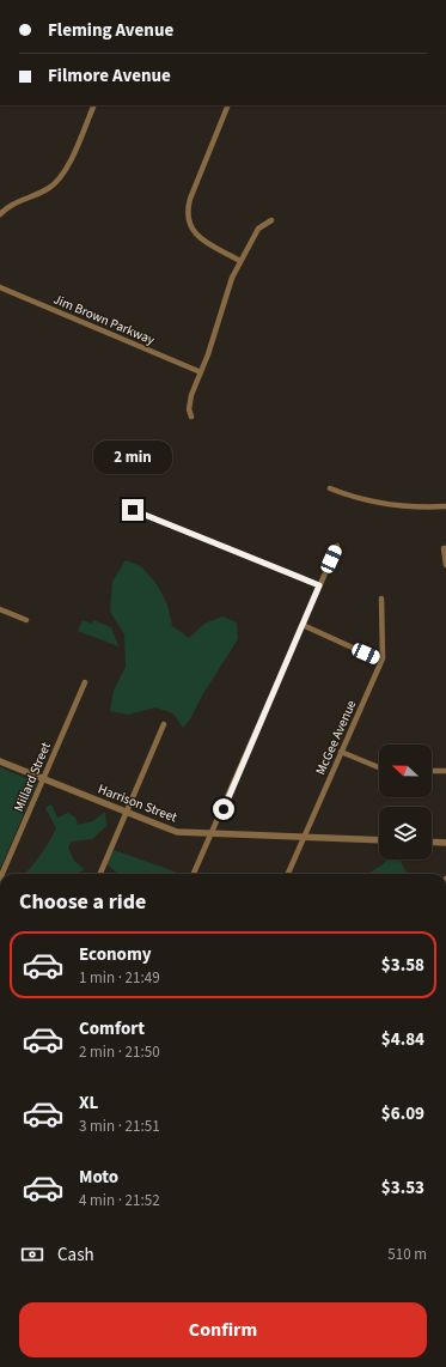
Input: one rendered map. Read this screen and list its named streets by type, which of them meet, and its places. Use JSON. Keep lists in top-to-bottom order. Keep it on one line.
{"streets":{"street":["Jim Brown Parkway","McGee Avenue","Millard Street","Harrison Street"]},"crossings":[["McGee Avenue","Harrison Street"],["Millard Street","Harrison Street"]],"north":"left","page":{"banner":["Fleming Avenue","Filmore Avenue"],"bubble":"2 min","heading":"Choose a ride","list":[{"name":"Economy","note":"1 min · 21:49","value":"$3.58"},{"name":"Comfort","note":"2 min · 21:50","value":"$4.84"},{"name":"XL","note":"3 min · 21:51","value":"$6.09"},{"name":"Moto","note":"4 min · 21:52","value":"$3.53"}],"pay":["Cash","510 m"],"buttons":"Confirm"}}
